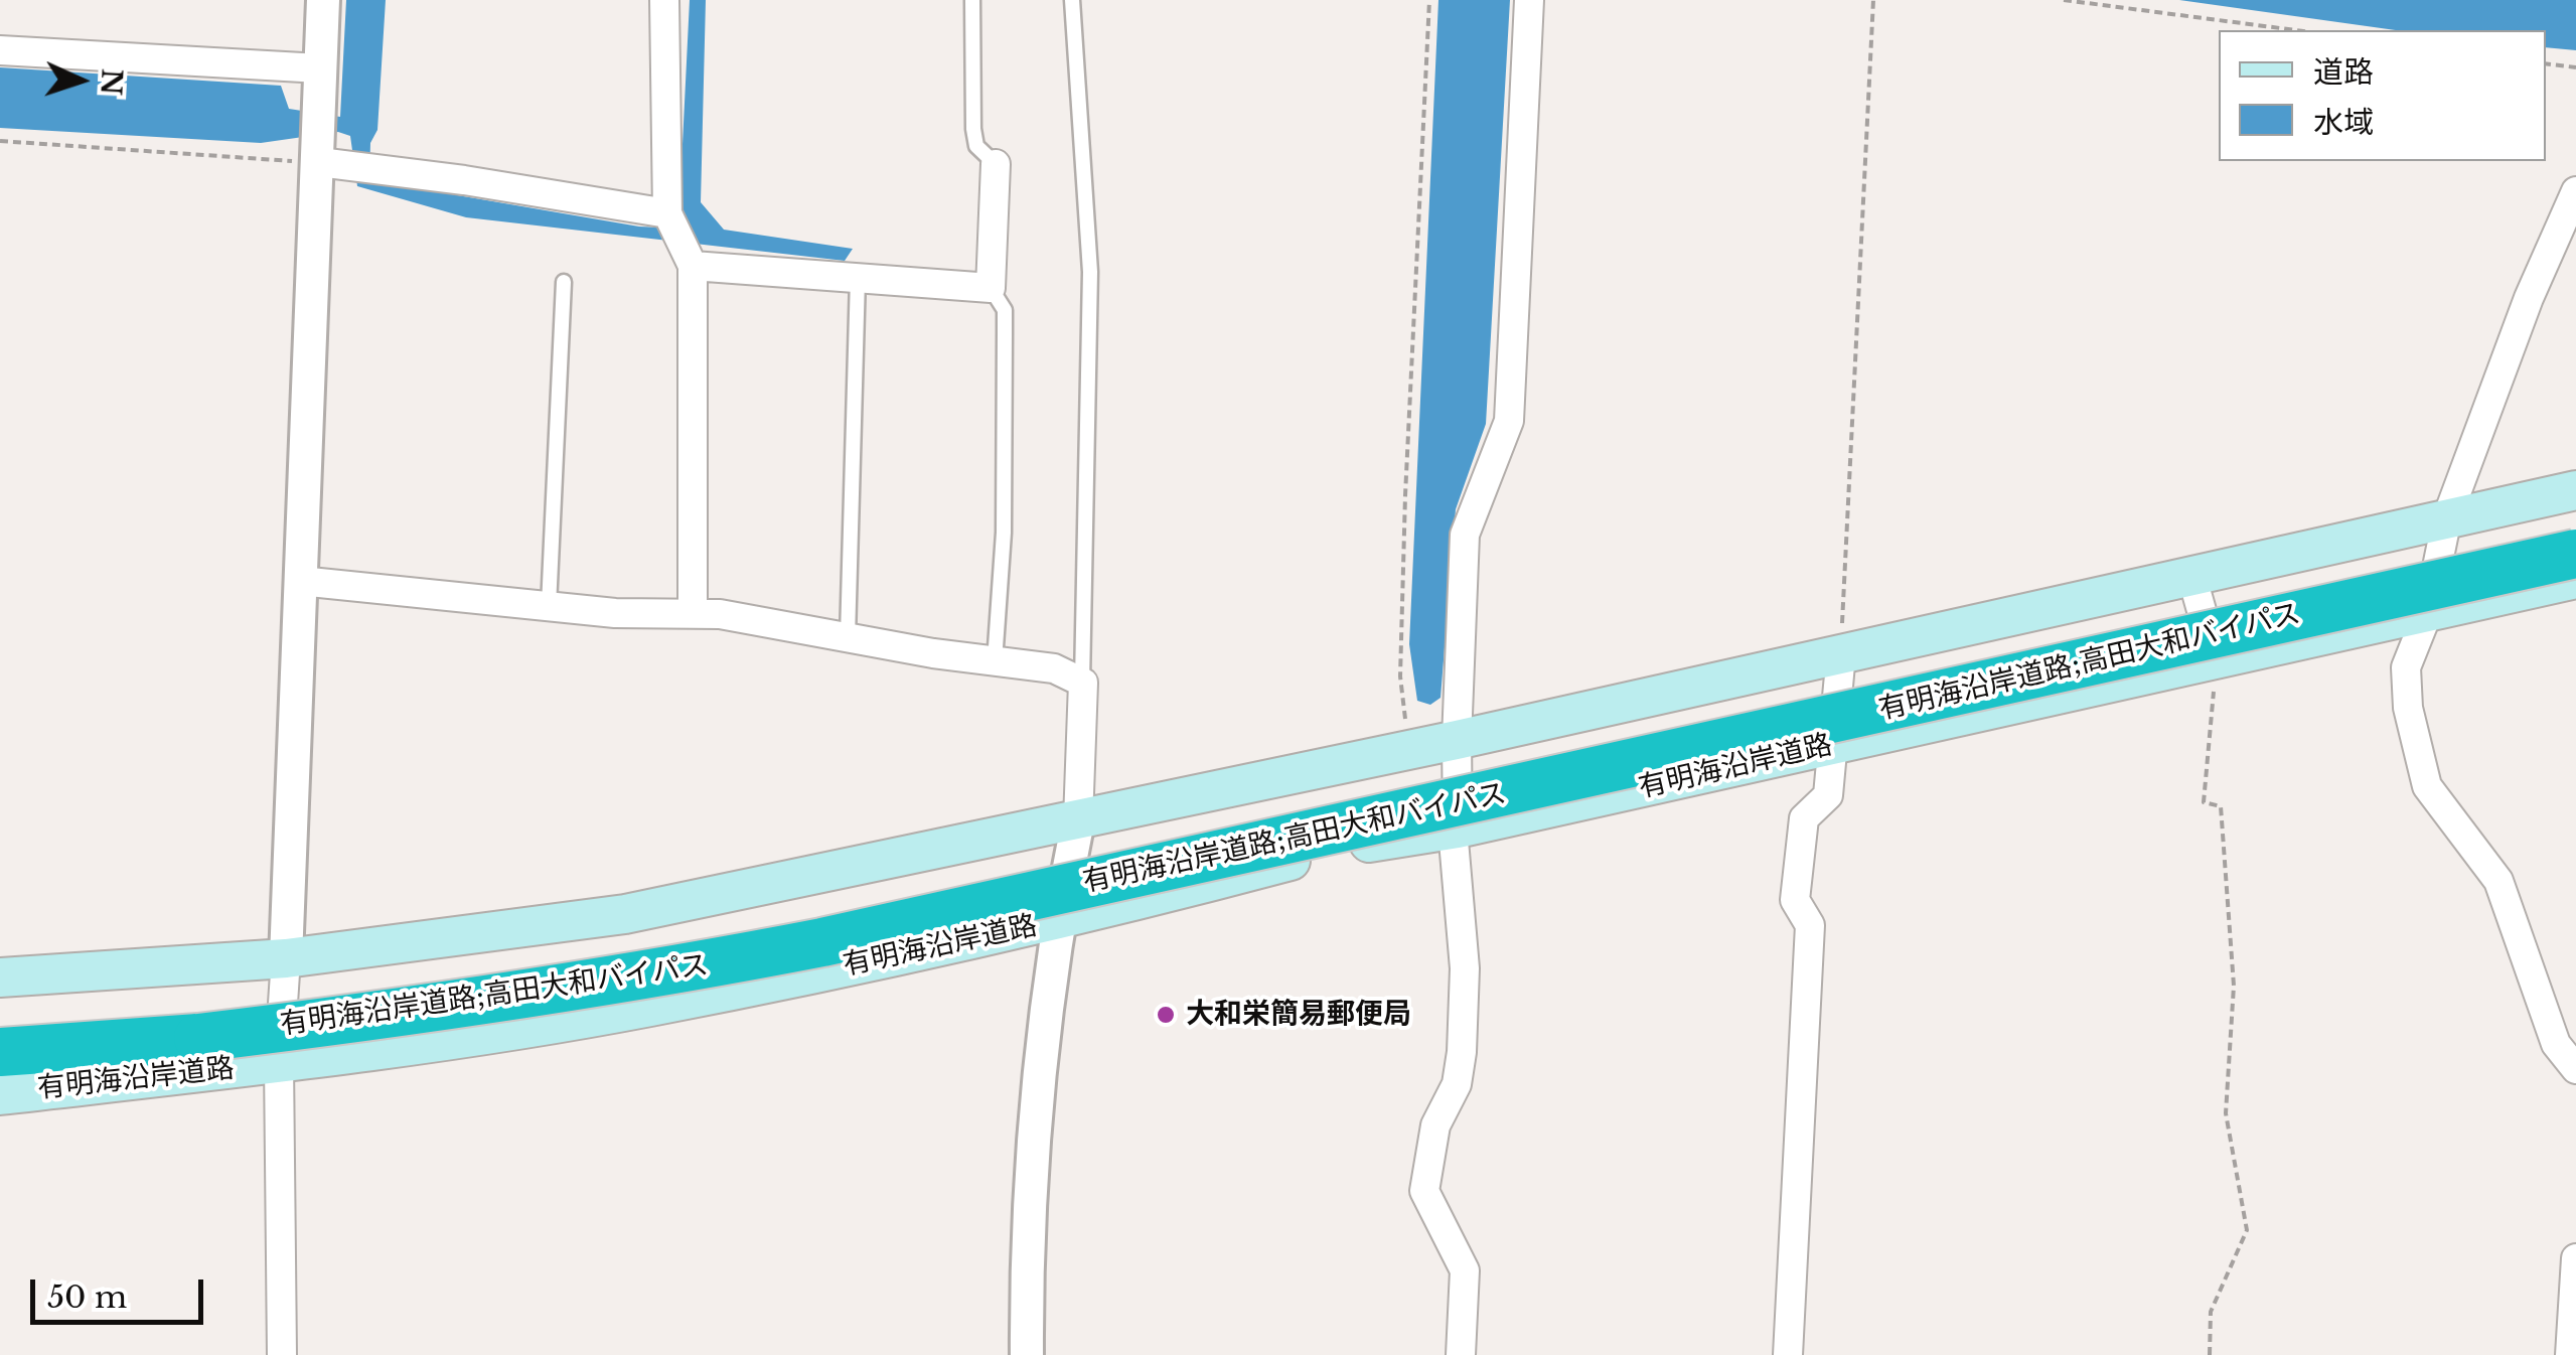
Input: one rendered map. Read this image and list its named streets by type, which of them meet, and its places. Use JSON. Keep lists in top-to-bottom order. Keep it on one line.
{"streets":{"highway":["有明海沿岸道路;高田大和バイパス"],"main road":["有明海沿岸道路"]},"places":["大和栄簡易郵便局"],"legend":["道路","水域"],"scale_bar":"50 m","north":"right"}
